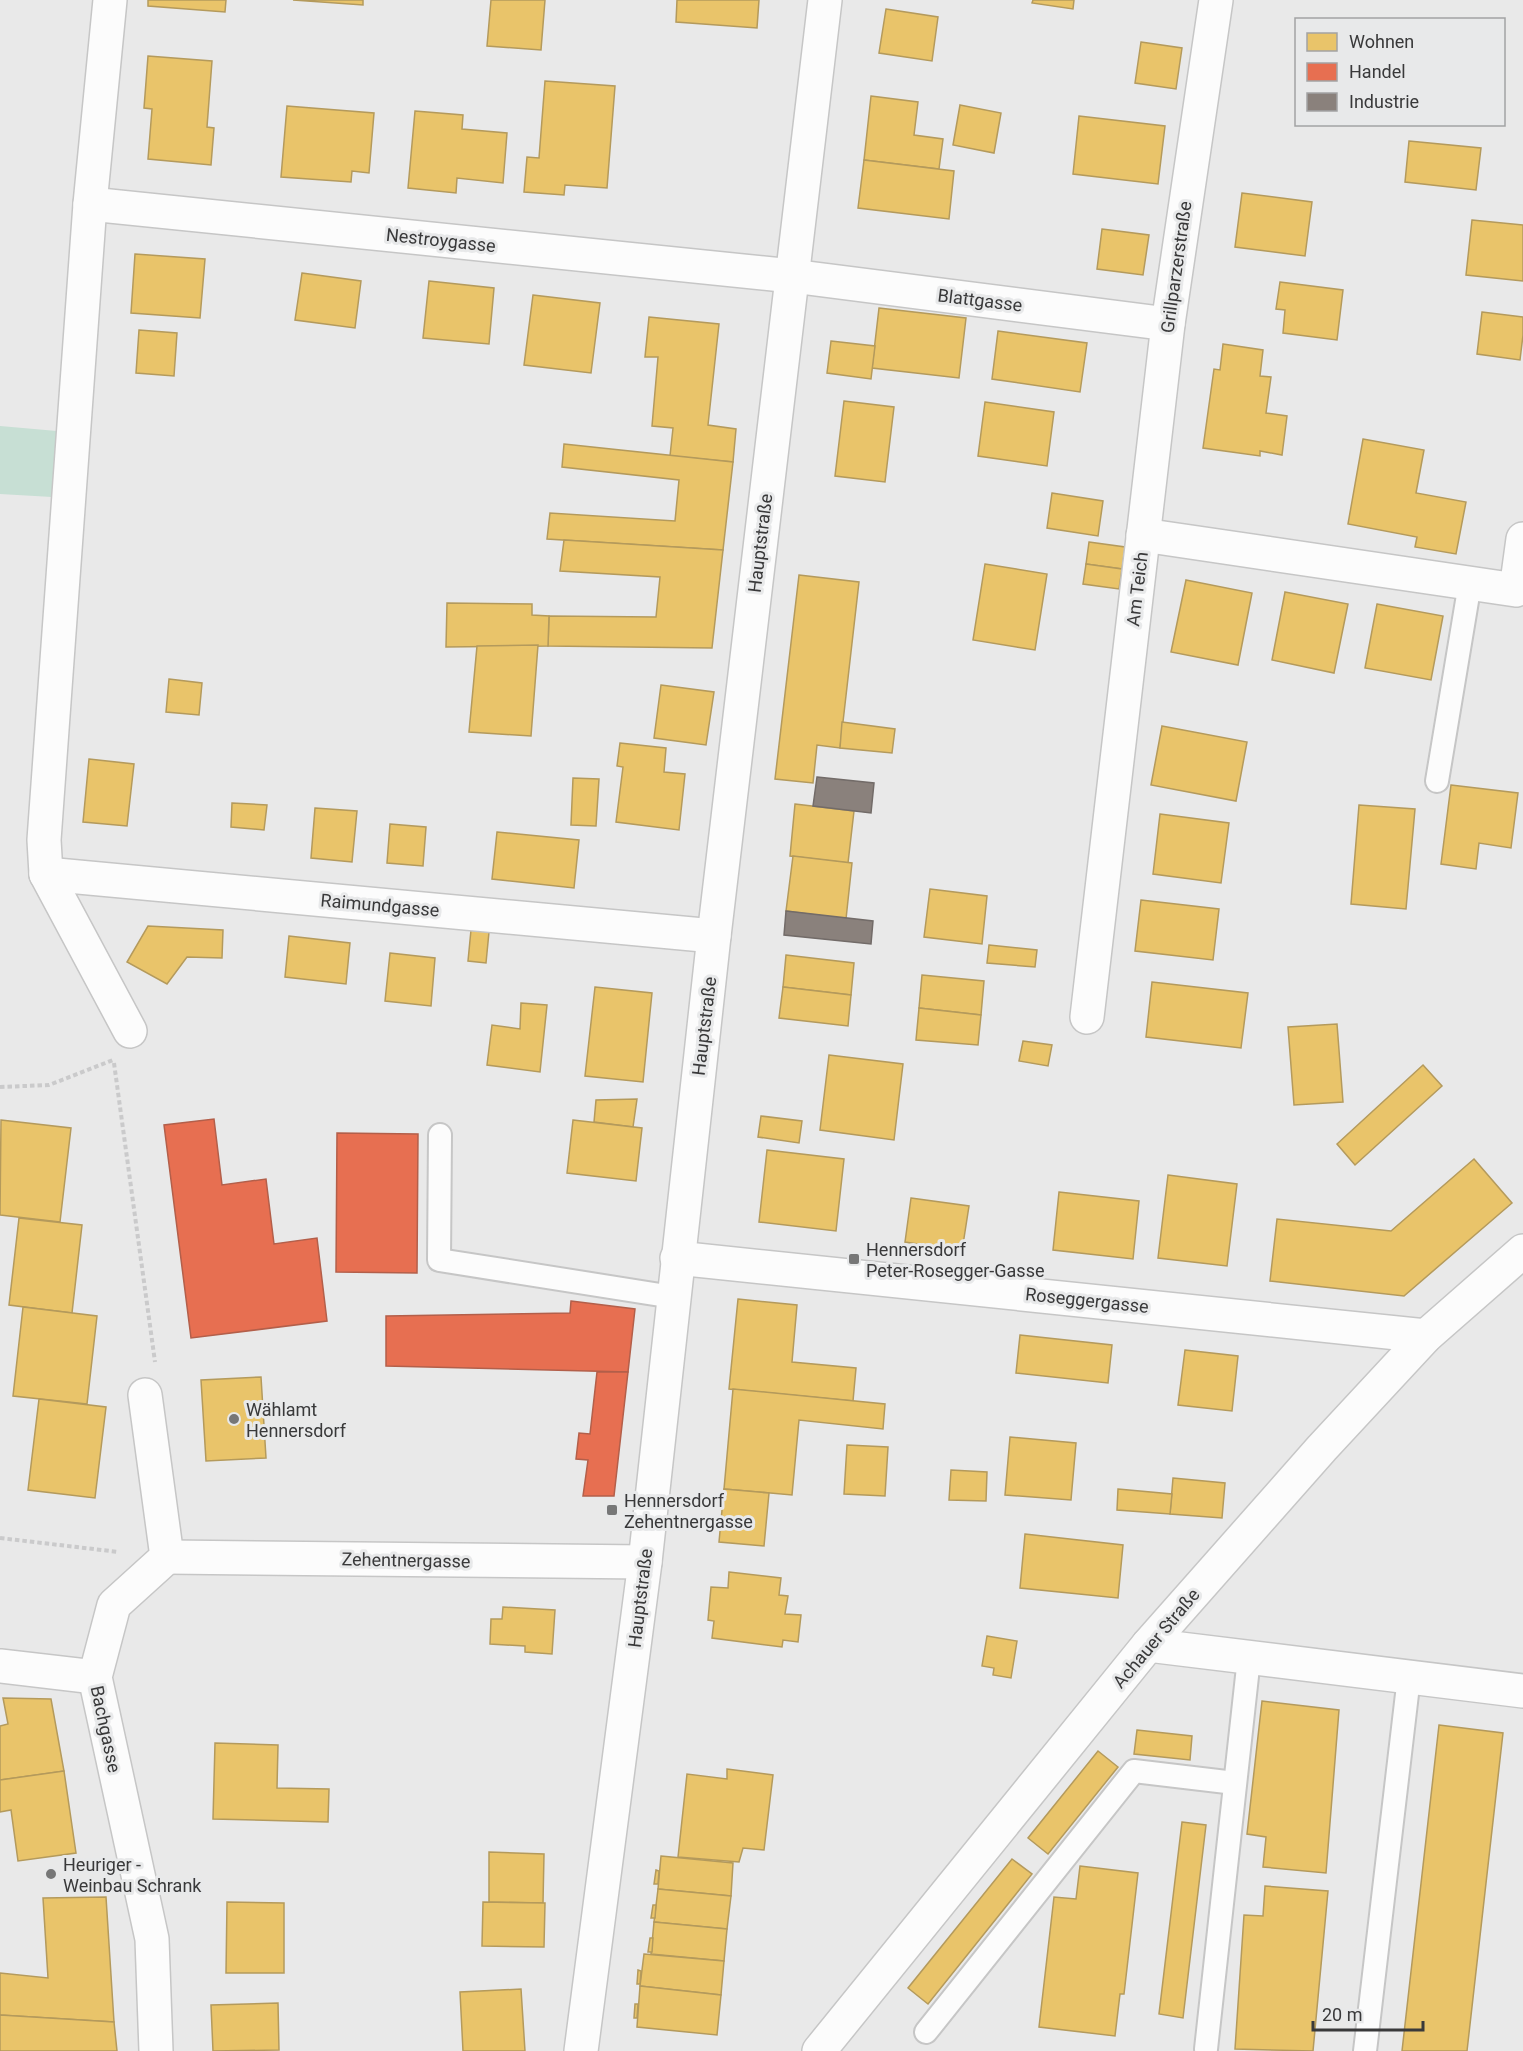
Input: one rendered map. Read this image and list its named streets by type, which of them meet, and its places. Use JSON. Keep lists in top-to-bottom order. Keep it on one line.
{"streets":{"street":["Nestroygasse","Grillparzerstraße","Blattgasse","Hauptstraße","Am Teich","Raimundgasse","Roseggergasse","Zehentnergasse","Achauer Straße","Bachgasse"]},"crossings":[["Nestroygasse","Blattgasse"],["Nestroygasse","Hauptstraße"],["Grillparzerstraße","Blattgasse"],["Grillparzerstraße","Am Teich"],["Blattgasse","Hauptstraße"],["Hauptstraße","Raimundgasse"],["Hauptstraße","Roseggergasse"],["Hauptstraße","Zehentnergasse"],["Roseggergasse","Achauer Straße"],["Zehentnergasse","Bachgasse"]],"places":{"transit":["Hennersdorf Peter-Rosegger-Gasse","Hennersdorf Zehentnergasse"],"other":["Wählamt Hennersdorf","Heuriger - Weinbau Schrank"]},"legend":["Wohnen","Handel","Industrie"],"scale_bar":"20 m"}
